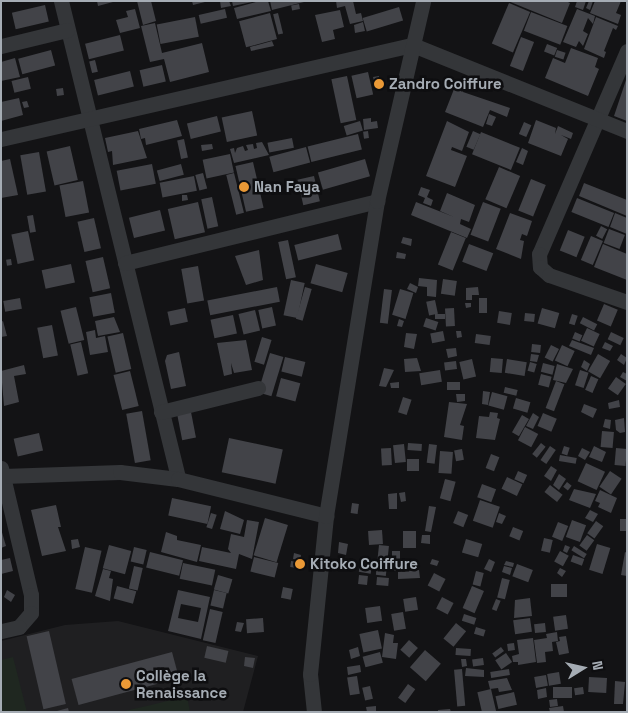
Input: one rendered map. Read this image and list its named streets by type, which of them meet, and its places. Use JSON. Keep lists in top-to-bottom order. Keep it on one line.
{"places":["Zandro Coiffure","Nan Faya","Kitoko Coiffure","Collège la Renaissance"],"north":"right"}
